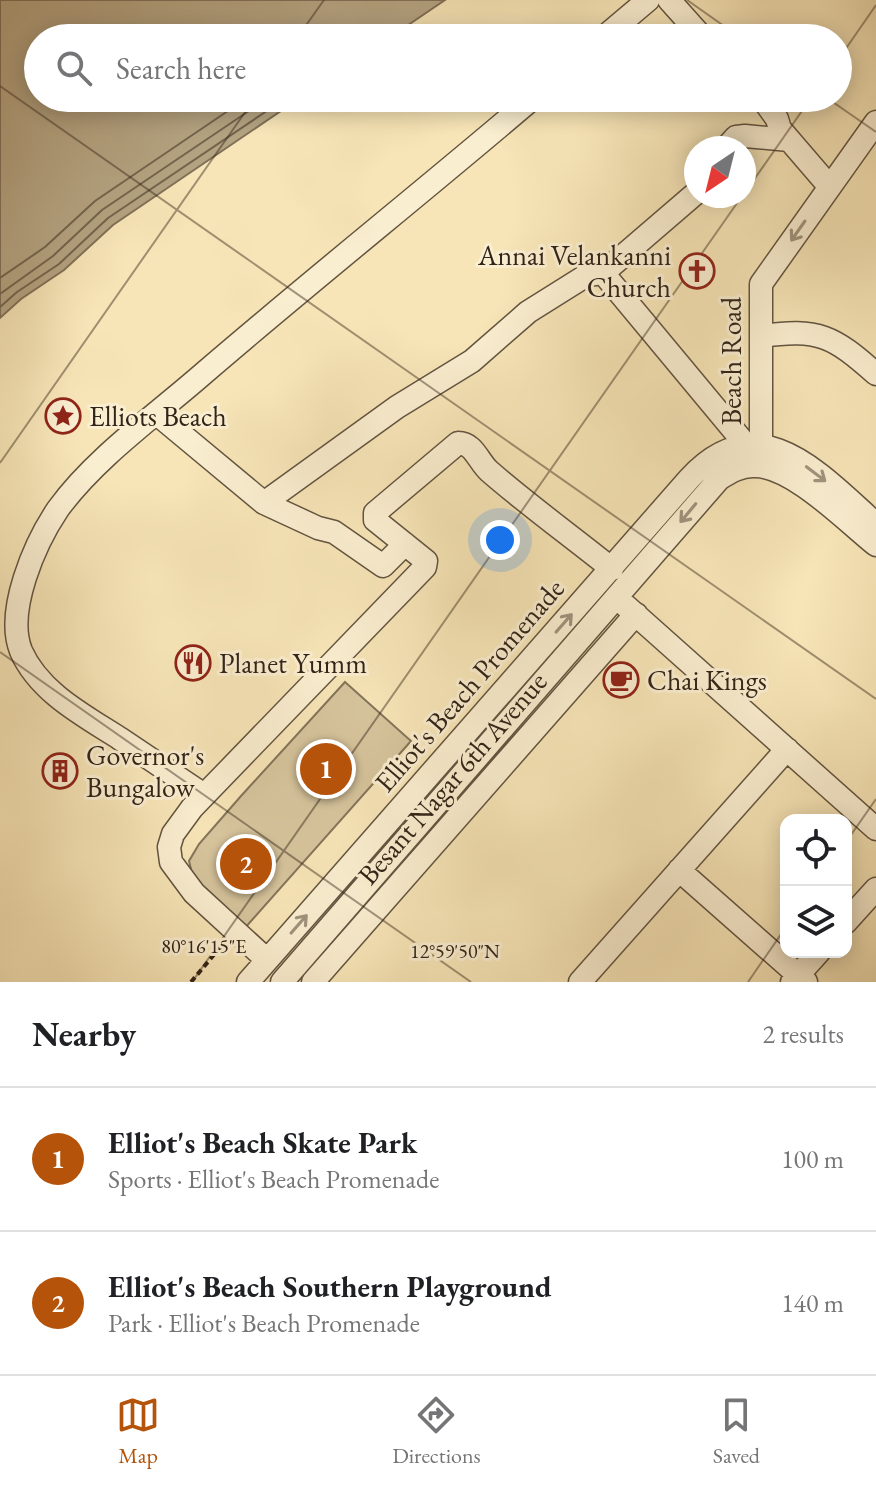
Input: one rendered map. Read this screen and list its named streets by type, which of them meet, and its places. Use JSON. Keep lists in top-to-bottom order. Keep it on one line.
{"streets":{"street":["Beach Road","Elliot's Beach Promenade","Besant Nagar 6th Avenue"]},"crossings":[["Beach Road","Elliot's Beach Promenade"]],"places":{"church":["Annai Velankanni Church"],"place":["Elliots Beach"],"restaurant":["Planet Yumm"],"cafe":["Chai Kings"],"building":["Governor's Bungalow"]},"north":"bottom left","page":{"search":"Search here","pins":["1","2"],"heading":["Nearby","2 results"],"list":[{"mark":"1","name":"Elliot's Beach Skate Park","note":"Sports · Elliot's Beach Promenade","value":"100 m"},{"mark":"2","name":"Elliot's Beach Southern Playground","note":"Park · Elliot's Beach Promenade","value":"140 m"}],"nav":["Map","Directions","Saved"]},"coordinates":["80°16'15\"E","12°59'50\"N"]}
